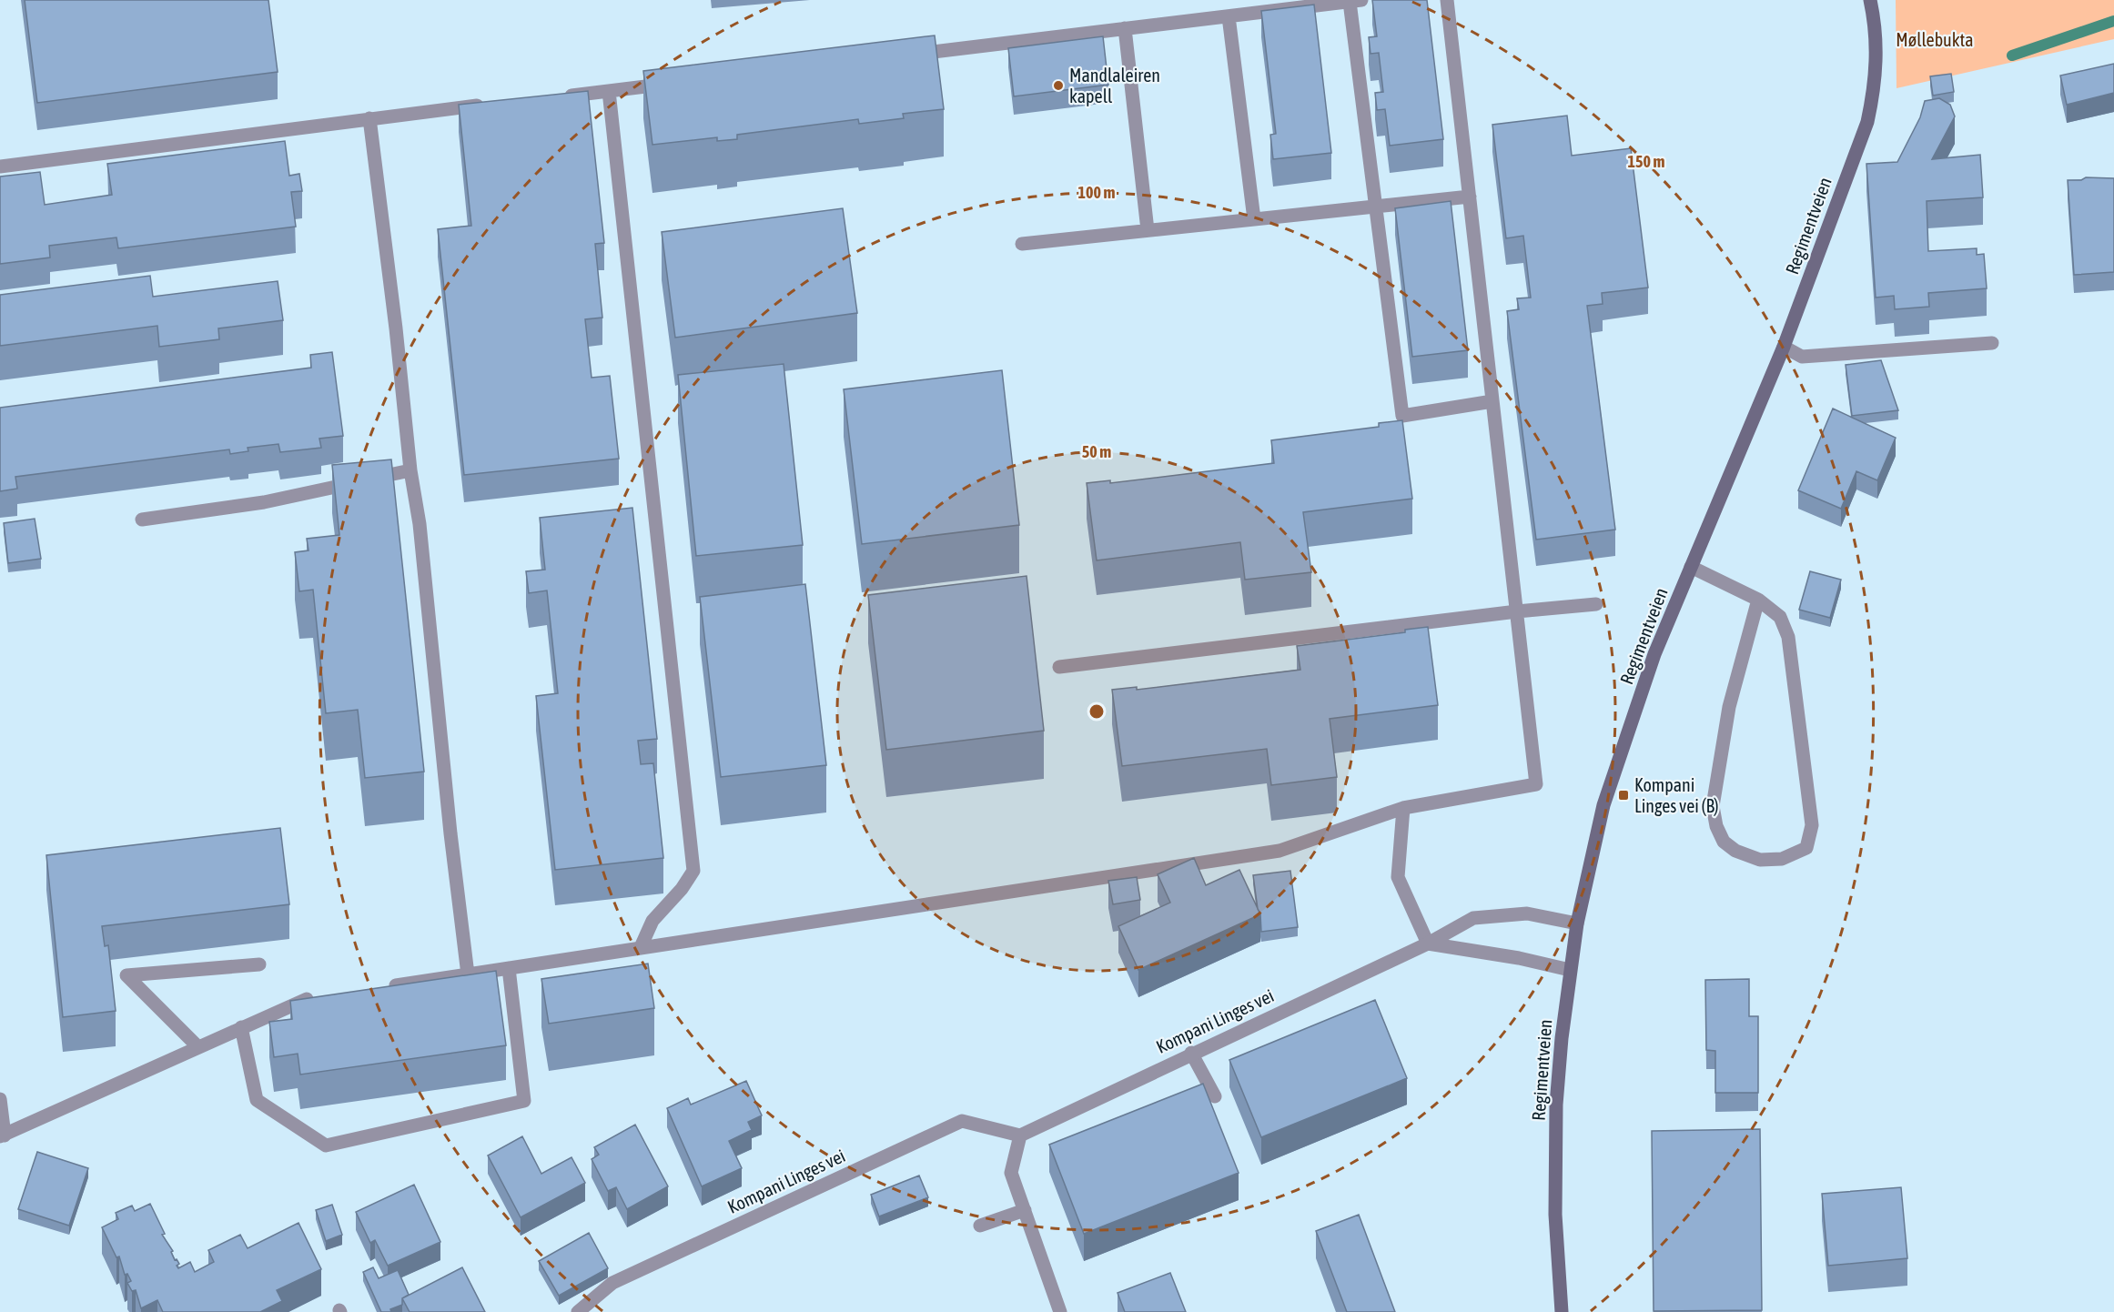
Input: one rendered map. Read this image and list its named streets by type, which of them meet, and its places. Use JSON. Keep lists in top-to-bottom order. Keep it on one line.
{"streets":{"main road":["Regimentveien"],"street":["Kompani Linges vei"]},"crossings":[["Regimentveien","Kompani Linges vei"]],"parks":["Møllebukta"],"places":{"other":["Mandlaleiren kapell"],"transit":["Kompani Linges vei (B)"]},"rings":["150 m","100 m","50 m"]}
